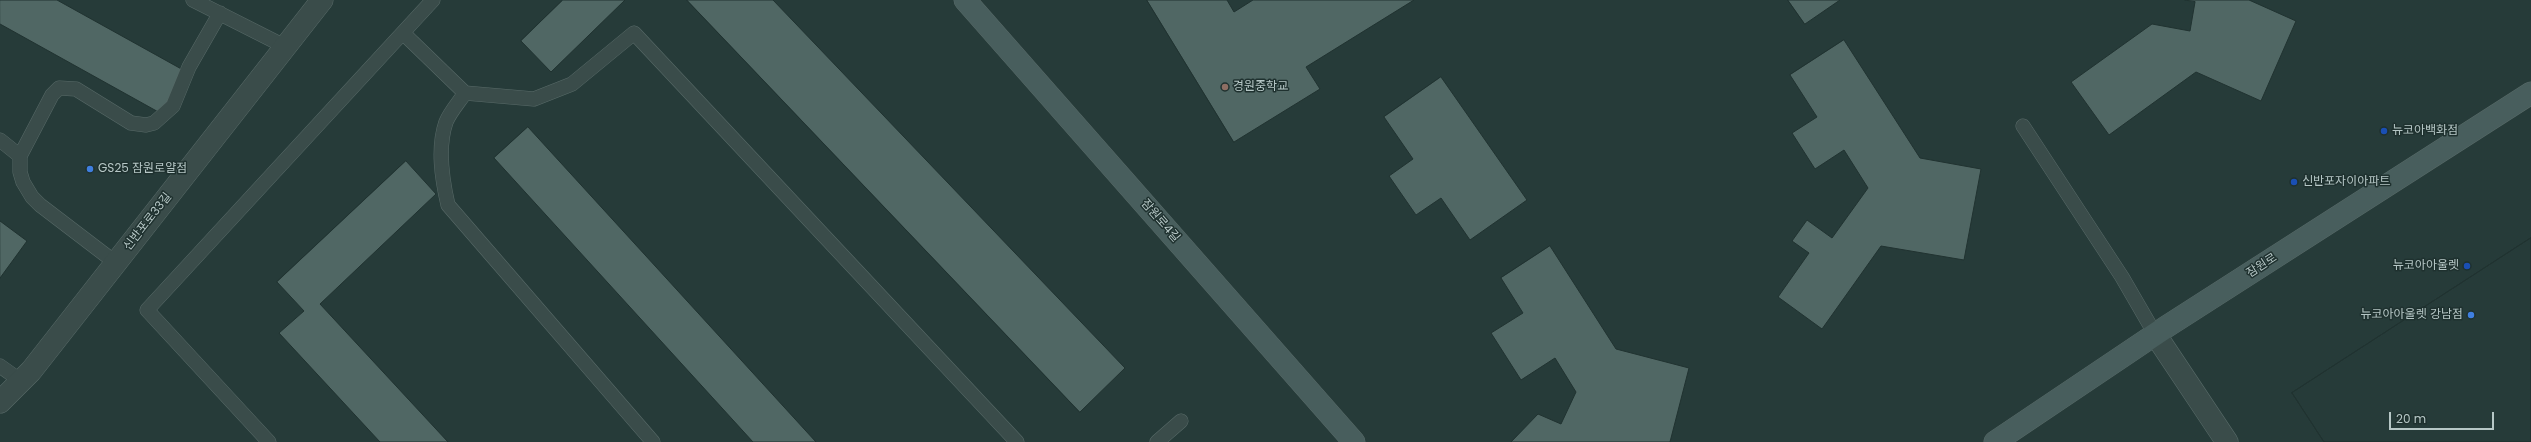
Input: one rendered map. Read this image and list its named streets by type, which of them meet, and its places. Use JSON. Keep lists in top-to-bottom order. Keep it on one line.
{"streets":{"main road":["잠원로4길","잠원로"],"street":["신반포로33길"]},"places":["경원중학교","뉴코아백화점","GS25 잠원로얄점","신반포자이아파트","뉴코아아울렛","뉴코아아울렛 강남점"],"scale_bar":"20 m"}
